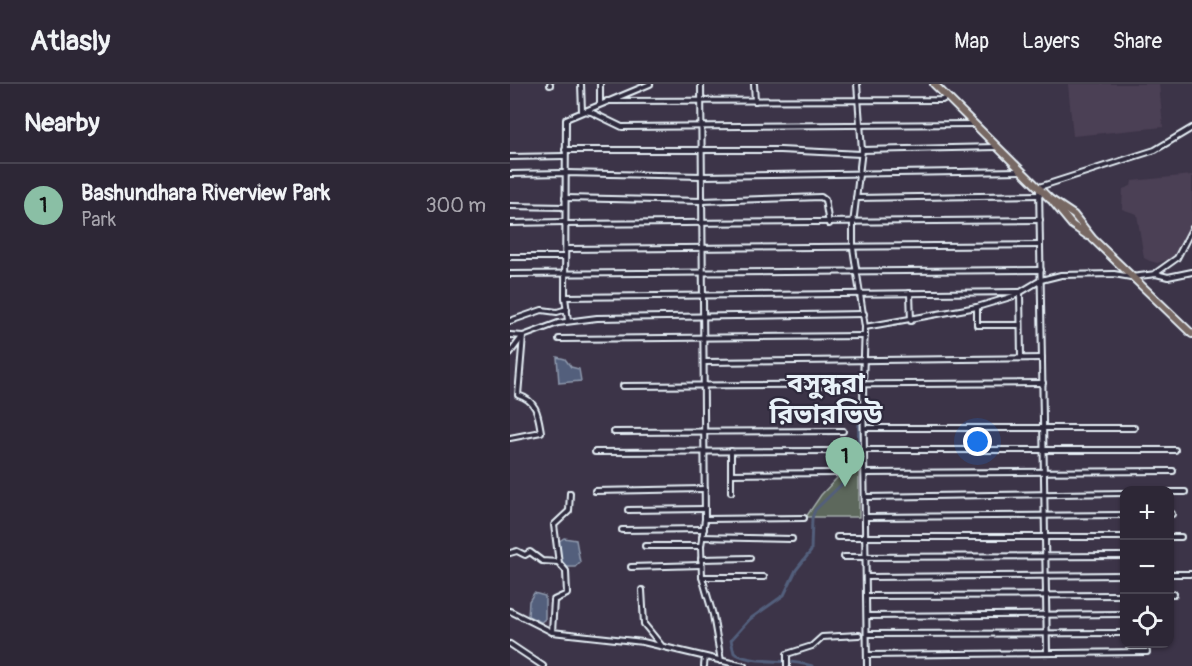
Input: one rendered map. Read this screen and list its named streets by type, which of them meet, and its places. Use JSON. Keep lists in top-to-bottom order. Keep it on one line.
{"districts":["বসুন্ধরা রিভারভিউ"],"page":{"header":"Atlasly","nav":["Map","Layers","Share"],"heading":"Nearby","list":[{"mark":"1","name":"Bashundhara Riverview Park","note":"Park","value":"300 m"}],"pins":"1","map_buttons":["+","−"]}}
